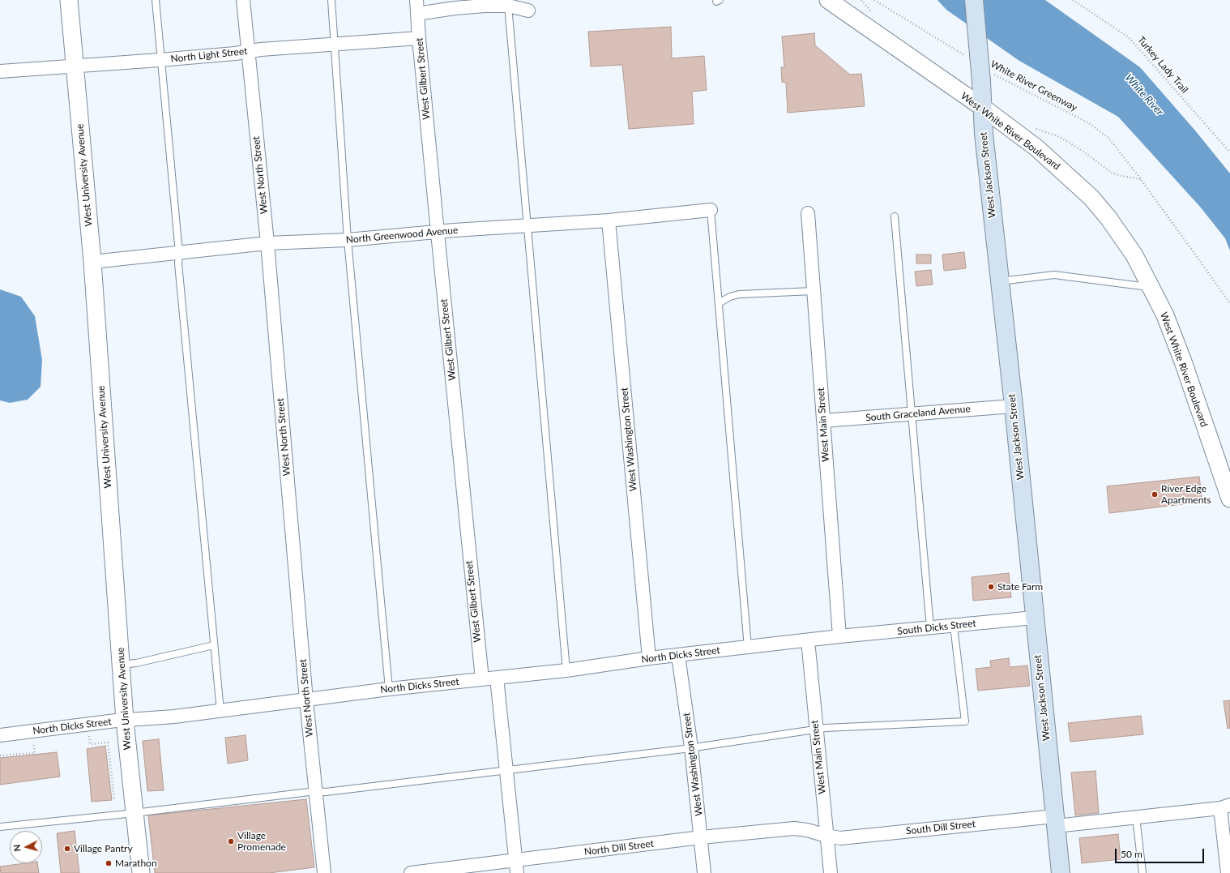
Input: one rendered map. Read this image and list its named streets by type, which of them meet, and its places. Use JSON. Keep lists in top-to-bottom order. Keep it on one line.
{"streets":{"main road":["West Jackson Street"],"street":["North Light Street","West Gilbert Street","West White River Boulevard","West University Avenue","West North Street","North Greenwood Avenue","South Graceland Avenue","West Main Street","West Washington Street","South Dicks Street","North Dicks Street","South Dill Street","North Dill Street"],"path":["Turkey Lady Trail","White River Greenway"]},"crossings":[["North Light Street","West Gilbert Street"],["North Light Street","West University Avenue"],["North Light Street","West North Street"],["West Gilbert Street","North Greenwood Avenue"],["West Gilbert Street","North Dicks Street"],["White River Greenway","West Jackson Street"],["West White River Boulevard","West Jackson Street"],["West University Avenue","North Greenwood Avenue"],["West University Avenue","North Dicks Street"],["West North Street","North Greenwood Avenue"],["West North Street","North Dicks Street"],["West Jackson Street","South Graceland Avenue"],["West Jackson Street","South Dicks Street"],["West Jackson Street","South Dill Street"],["North Greenwood Avenue","West Washington Street"],["South Graceland Avenue","West Main Street"],["West Main Street","South Dicks Street"],["West Main Street","North Dicks Street"],["West Main Street","South Dill Street"],["West Main Street","North Dill Street"],["West Washington Street","North Dicks Street"],["West Washington Street","North Dill Street"],["South Dicks Street","North Dicks Street"],["South Dill Street","North Dill Street"]],"water":["White River"],"places":["River Edge Apartments","State Farm","Village Promenade","Village Pantry","Marathon"],"scale_bar":"50 m","north":"left"}
